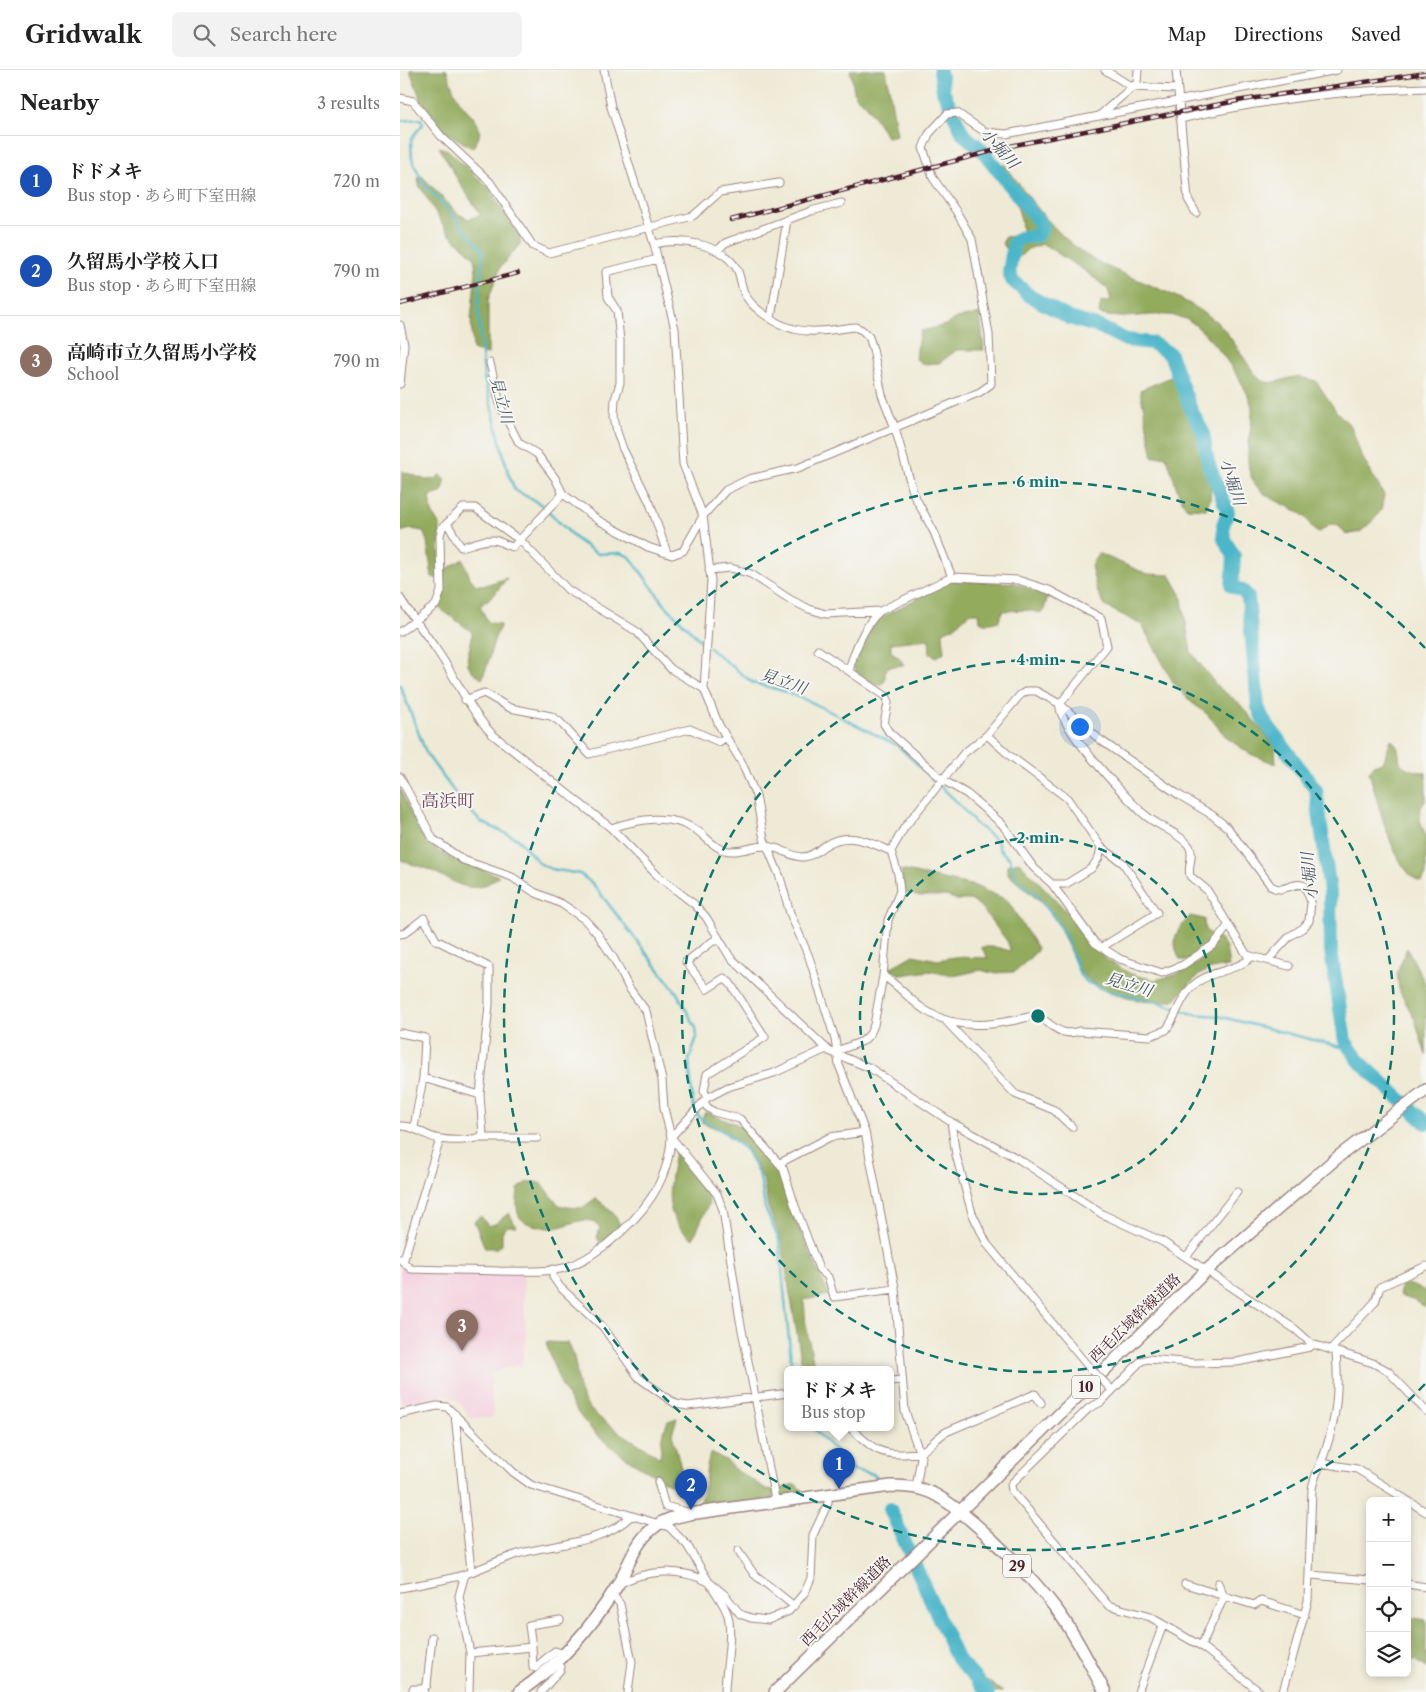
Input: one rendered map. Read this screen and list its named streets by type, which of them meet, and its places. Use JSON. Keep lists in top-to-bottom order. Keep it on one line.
{"streets":{"main road":["西毛広域幹線道路","10","29"]},"crossings":[["西毛広域幹線道路","29"]],"districts":["高浜町"],"water":["小堀川","見立川"],"page":{"header":"Gridwalk","search":"Search here","nav":["Map","Directions","Saved"],"heading":["Nearby","3 results"],"list":[{"mark":"1","name":"ドドメキ","note":"Bus stop · あら町下室田線","value":"720 m"},{"mark":"2","name":"久留馬小学校入口","note":"Bus stop · あら町下室田線","value":"790 m"},{"mark":"3","name":"高崎市立久留馬小学校","note":"School","value":"790 m"}],"pins":["3","1","2"],"popup":["ドドメキ","Bus stop"],"map_buttons":["+","−"]},"rings":["6 min","4 min","2 min"]}
